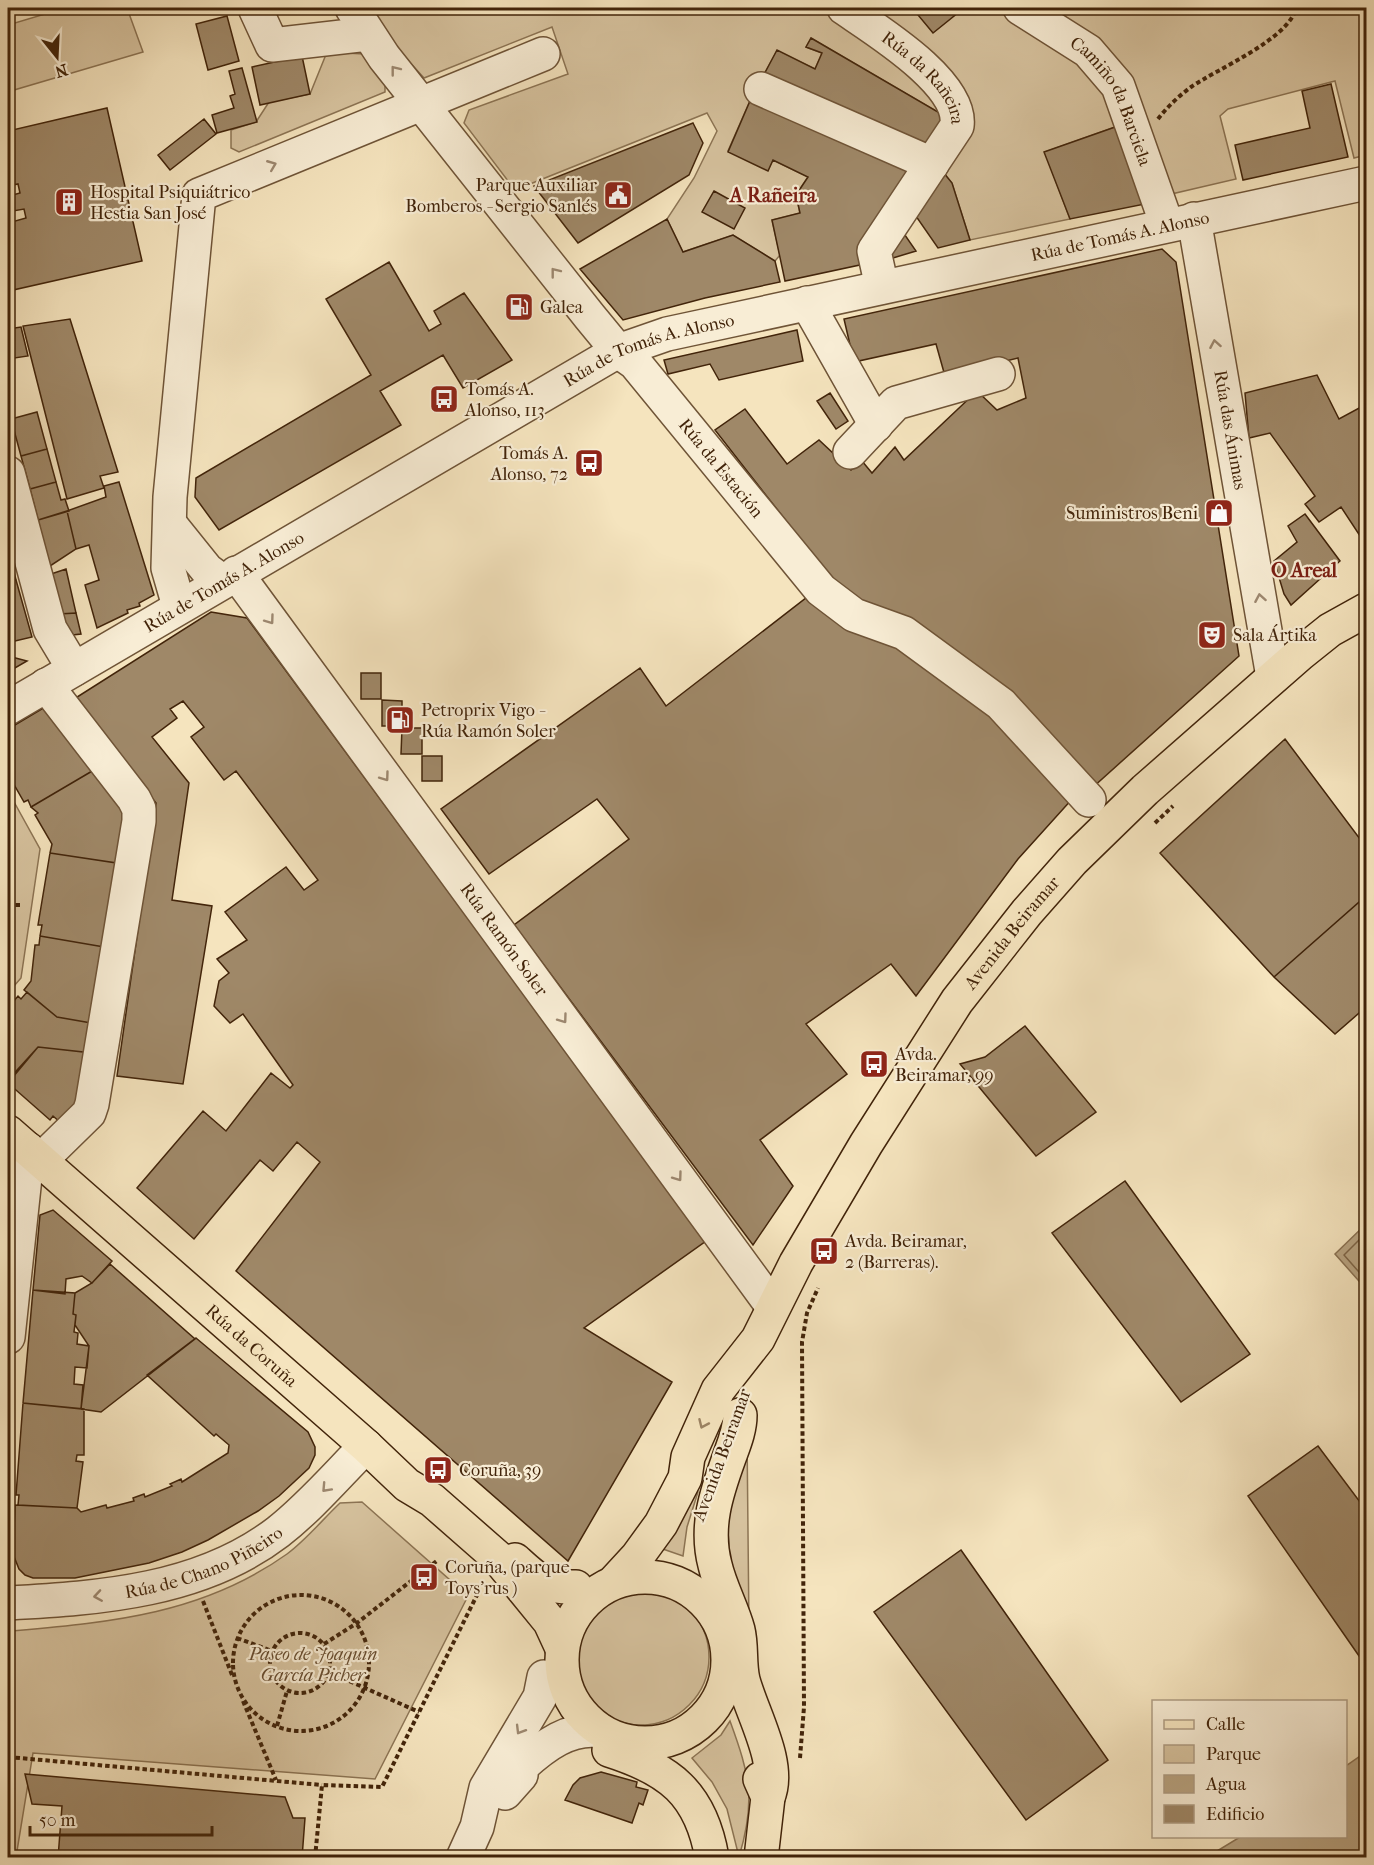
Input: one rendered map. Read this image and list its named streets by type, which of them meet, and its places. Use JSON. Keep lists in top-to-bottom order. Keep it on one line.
{"streets":{"main road":["Avenida Beiramar","Rúa da Coruña"],"street":["Rúa da Rañeira","Camiño da Barciela","Rúa de Tomás A. Alonso","Rúa das Ánimas","Rúa da Estación","Rúa Ramón Soler","Rúa de Chano Piñeiro"]},"crossings":[["Rúa da Rañeira","Rúa de Tomás A. Alonso"],["Camiño da Barciela","Rúa de Tomás A. Alonso"],["Camiño da Barciela","Rúa das Ánimas"],["Rúa de Tomás A. Alonso","Rúa das Ánimas"],["Rúa de Tomás A. Alonso","Rúa da Estación"],["Rúa de Tomás A. Alonso","Rúa Ramón Soler"],["Rúa das Ánimas","Avenida Beiramar"],["Avenida Beiramar","Rúa Ramón Soler"],["Rúa da Coruña","Rúa de Chano Piñeiro"]],"one_way":["Rúa das Ánimas","Rúa da Estación","Rúa Ramón Soler","Rúa de Chano Piñeiro"],"districts":["A Rañeira","O Areal"],"parks":["Paseo de Joaquin García Picher"],"places":{"public building":["Parque Auxiliar Bomberos - Sergio Sanlés"],"building":["Hospital Psiquiátrico Hestia San José"],"fuel station":["Galea","Petroprix Vigo - Rúa Ramón Soler"],"bus stop":["Tomás A. Alonso, 113","Tomás A. Alonso, 72","Avda. Beiramar, 99","Avda. Beiramar, 2 (Barreras).","Coruña, 39","Coruña, (parque Toys'rus )"],"shop":["Suministros Beni"],"theatre":["Sala Ártika"]},"legend":["Calle","Parque","Agua","Edificio"],"scale_bar":"50 m","north":"bottom"}
